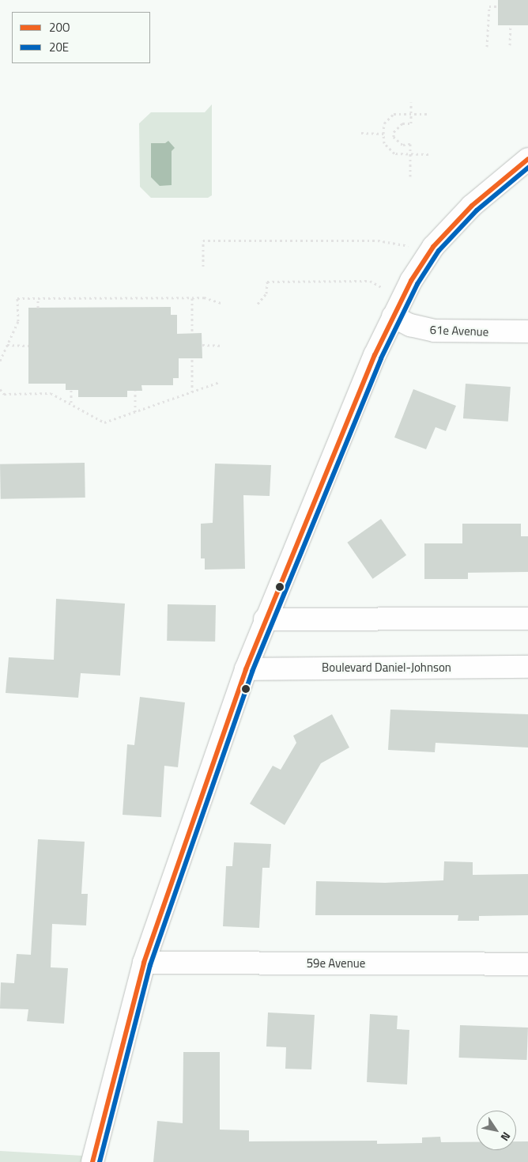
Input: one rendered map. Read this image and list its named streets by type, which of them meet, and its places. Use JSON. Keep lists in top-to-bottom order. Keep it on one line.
{"streets":{"street":["61e Avenue","Boulevard Daniel-Johnson","59e Avenue"]},"lines":["transit line 20O","transit line 20E"],"legend":["20O","20E"],"north":"bottom right"}
